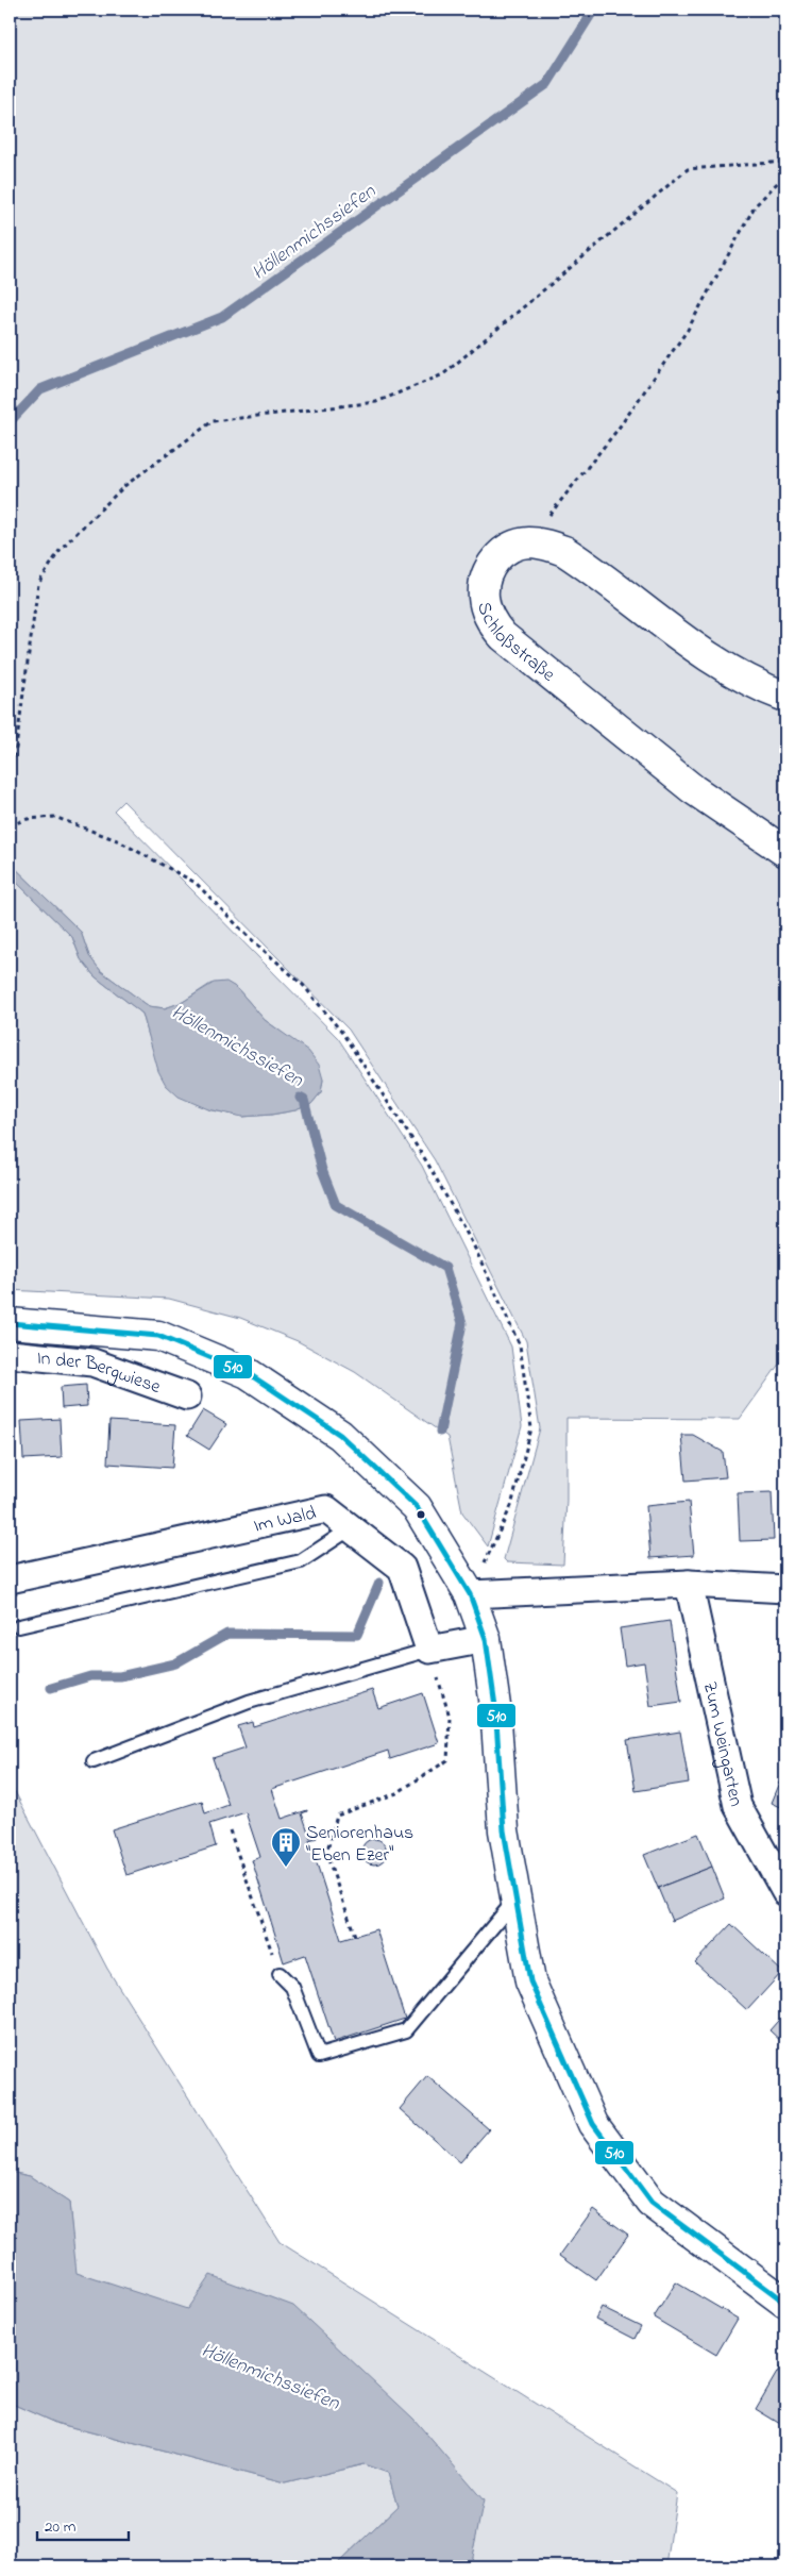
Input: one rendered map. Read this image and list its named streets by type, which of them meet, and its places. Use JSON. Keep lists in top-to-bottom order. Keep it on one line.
{"streets":{"main road":["Schloßstraße"],"street":["In der Bergwiese","Im Wald","Zum Weingarten"]},"water":["Höllenmichssiefen"],"places":{"building":["Seniorenhaus \"Eben Ezer\""]},"lines":["transit line 510"],"scale_bar":"20 m"}
